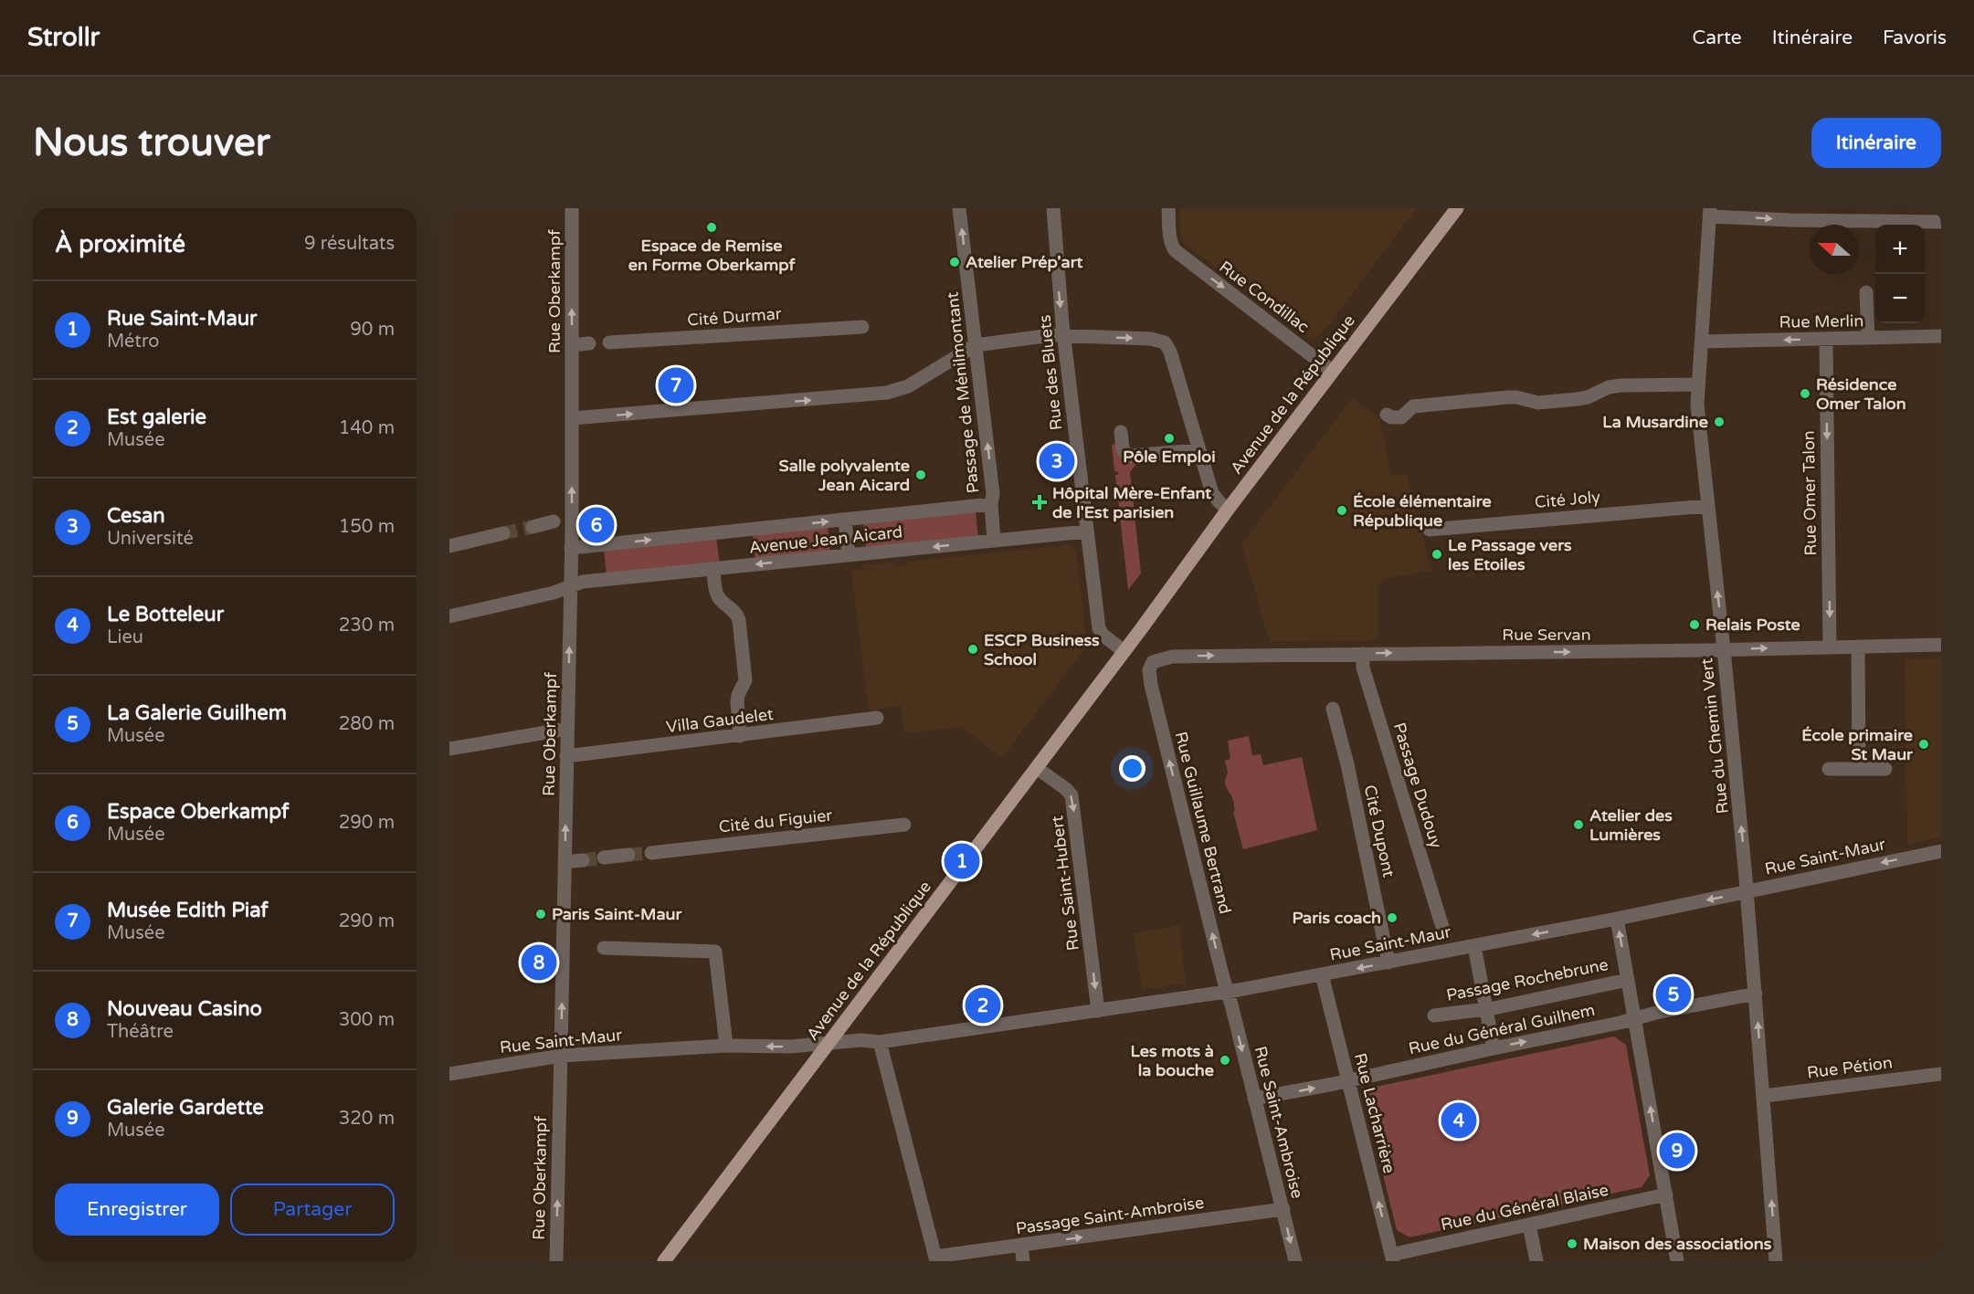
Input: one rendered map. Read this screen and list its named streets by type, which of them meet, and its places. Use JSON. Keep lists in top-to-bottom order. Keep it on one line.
{"streets":{"main road":["Avenue de la République"],"street":["Rue Oberkampf","Rue Condillac","Cité Durmar","Rue Merlin","Rue des Bluets","Passage de Ménilmontant","Rue Omer Talon","Cité Joly","Avenue Jean Aicard","Rue Servan","Villa Gaudelet","Rue du Chemin Vert","Passage Dudouy","Cité du Figuier","Rue Guillaume Bertrand","Cité Dupont","Rue Saint-Maur","Rue Saint-Hubert","Passage Rochebrune","Rue du Général Guilhem","Rue Pétion","Rue Lacharrière","Rue Saint-Ambroise","Rue du Général Blaise","Passage Saint-Ambroise"]},"crossings":[["Rue Oberkampf","Avenue Jean Aicard"],["Rue Oberkampf","Villa Gaudelet"],["Rue Oberkampf","Rue Saint-Maur"],["Rue Condillac","Avenue de la République"],["Rue Merlin","Rue Omer Talon"],["Rue Merlin","Rue du Chemin Vert"],["Rue des Bluets","Avenue de la République"],["Rue des Bluets","Avenue Jean Aicard"],["Passage de Ménilmontant","Avenue Jean Aicard"],["Avenue de la République","Rue Saint-Maur"],["Avenue de la République","Rue Saint-Hubert"],["Rue Omer Talon","Rue Servan"],["Cité Joly","Rue du Chemin Vert"],["Rue Servan","Rue du Chemin Vert"],["Rue Servan","Passage Dudouy"],["Rue Servan","Rue Guillaume Bertrand"],["Rue du Chemin Vert","Rue Saint-Maur"],["Rue du Chemin Vert","Rue du Général Guilhem"],["Rue du Chemin Vert","Rue Pétion"],["Passage Dudouy","Rue Saint-Maur"],["Rue Guillaume Bertrand","Rue Saint-Maur"],["Rue Guillaume Bertrand","Rue Saint-Ambroise"],["Cité Dupont","Rue Saint-Maur"],["Rue Saint-Maur","Rue Saint-Hubert"],["Rue Saint-Maur","Rue Lacharrière"],["Rue Saint-Maur","Rue Saint-Ambroise"],["Rue du Général Guilhem","Rue Lacharrière"],["Rue du Général Guilhem","Rue Saint-Ambroise"],["Rue Lacharrière","Rue du Général Blaise"],["Rue Saint-Ambroise","Passage Saint-Ambroise"]],"one_way":["Rue Oberkampf","Rue Condillac","Passage de Ménilmontant","Rue Omer Talon","Rue Servan","Rue Guillaume Bertrand","Rue Saint-Maur","Rue Saint-Hubert","Rue du Général Guilhem","Rue Lacharrière","Rue Saint-Ambroise","Passage Saint-Ambroise"],"places":{"other":["Espace de Remise en Forme Oberkampf","Atelier Prép'art","Résidence Omer Talon","La Musardine","Pôle Emploi","Salle polyvalente Jean Aicard","École élémentaire République","Le Passage vers les Etoiles","Relais Poste","ESCP Business School","École primaire St Maur","Atelier des Lumières","Paris Saint-Maur","Paris coach","Les mots à la bouche","Maison des associations"],"health":["Hôpital Mère-Enfant de l'Est parisien"]},"north":"left","page":{"header":"Strollr","nav":["Carte","Itinéraire","Favoris"],"buttons":["Itinéraire",["Enregistrer","Partager"]],"title":"Nous trouver","heading":["À proximité","9 résultats"],"map_buttons":["+","−"],"list":[{"mark":"1","name":"Rue Saint-Maur","note":"Métro","value":"90 m"},{"mark":"2","name":"Est galerie","note":"Musée","value":"140 m"},{"mark":"3","name":"Cesan","note":"Université","value":"150 m"},{"mark":"4","name":"Le Botteleur","note":"Lieu","value":"230 m"},{"mark":"5","name":"La Galerie Guilhem","note":"Musée","value":"280 m"},{"mark":"6","name":"Espace Oberkampf","note":"Musée","value":"290 m"},{"mark":"7","name":"Musée Edith Piaf","note":"Musée","value":"290 m"},{"mark":"8","name":"Nouveau Casino","note":"Théâtre","value":"300 m"},{"mark":"9","name":"Galerie Gardette","note":"Musée","value":"320 m"}],"pins":["7","3","6","1","8","5","2","4","9"]}}
